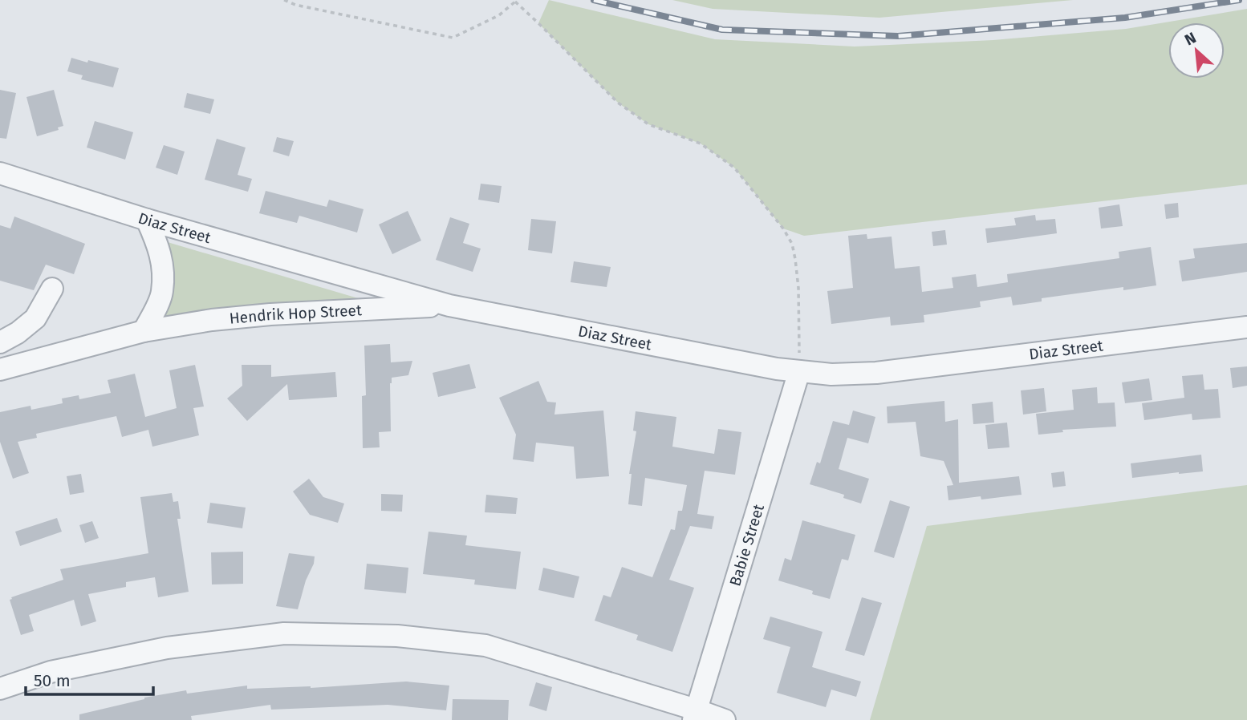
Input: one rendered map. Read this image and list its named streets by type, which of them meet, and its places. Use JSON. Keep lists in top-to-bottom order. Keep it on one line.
{"streets":{"street":["Diaz Street","Hendrik Hop Street","Babie Street"]},"crossings":[["Diaz Street","Hendrik Hop Street"],["Diaz Street","Babie Street"]],"scale_bar":"50 m","north":"top left"}
